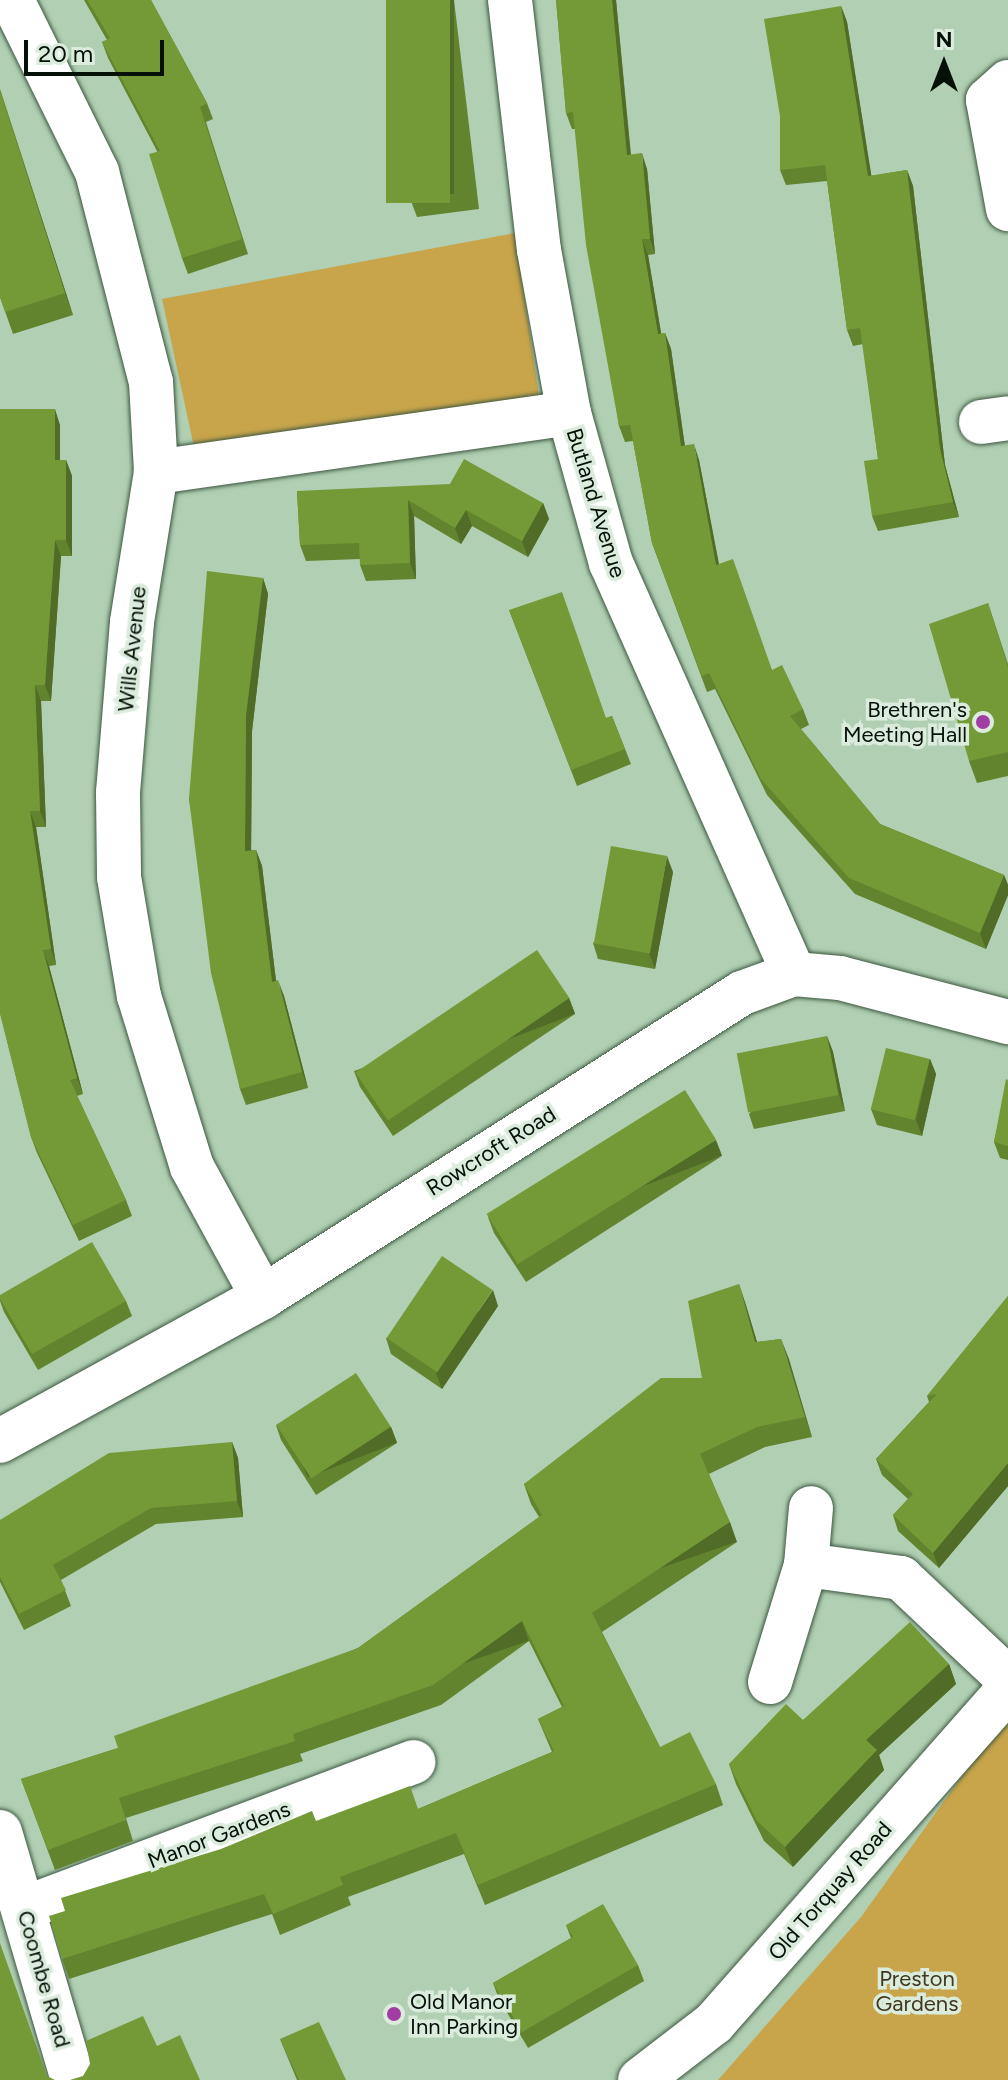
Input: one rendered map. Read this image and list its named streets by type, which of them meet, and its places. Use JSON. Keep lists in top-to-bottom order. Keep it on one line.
{"streets":{"street":["Butland Avenue","Wills Avenue","Rowcroft Road","Manor Gardens","Old Torquay Road","Coombe Road"]},"crossings":[["Butland Avenue","Rowcroft Road"],["Wills Avenue","Rowcroft Road"],["Manor Gardens","Coombe Road"]],"parks":["Preston Gardens"],"places":["Brethren's Meeting Hall","Old Manor Inn Parking"],"scale_bar":"20 m","north":"top"}
